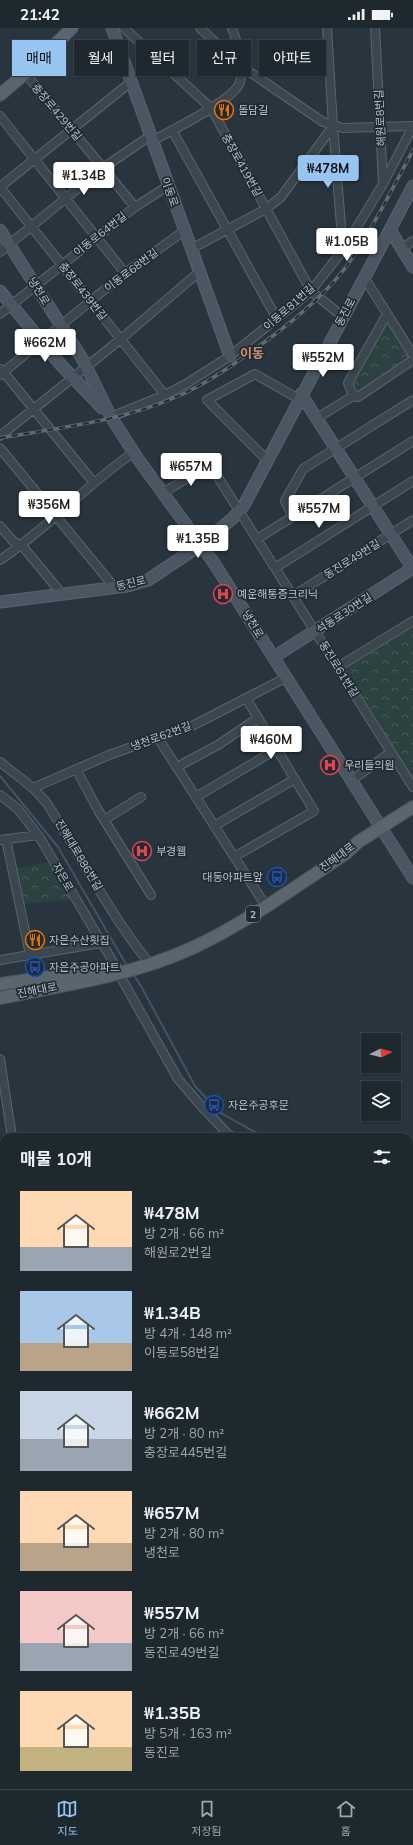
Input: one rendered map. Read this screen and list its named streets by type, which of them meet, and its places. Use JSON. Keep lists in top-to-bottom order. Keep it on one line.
{"streets":{"main road":["이동로","냉천로","동진로","동진로49번길","석동로30번길","진해대로","2"],"street":["충장로429번길","해원로8번길","충장로419번길","이동로64번길","이동로68번길","충장로439번길","이동로81번길","동진로61번길","냉천로62번길","진해대로886번길","자은로"]},"crossings":[["충장로429번길","이동로64번길"],["해원로8번길","이동로81번길"],["충장로419번길","이동로81번길"],["충장로419번길","동진로"],["이동로","이동로64번길"],["이동로","이동로68번길"],["이동로","이동로81번길"],["이동로64번길","냉천로"],["이동로64번길","충장로439번길"],["이동로68번길","냉천로"],["이동로68번길","충장로439번길"],["냉천로","이동로81번길"],["냉천로","동진로"],["냉천로","석동로30번길"],["냉천로","냉천로62번길"],["냉천로","2"],["충장로439번길","이동로81번길"],["동진로","동진로49번길"],["동진로","동진로61번길"],["동진로49번길","석동로30번길"],["동진로49번길","동진로61번길"],["석동로30번길","동진로61번길"],["냉천로62번길","진해대로886번길"],["진해대로886번길","진해대로"],["진해대로886번길","2"],["진해대로","자은로"],["진해대로","2"],["자은로","2"]],"districts":["이동"],"places":{"restaurant":["돌담길","자은수산횟집"],"hospital":["예운해통증크리닉","우리들의원","부경웹"],"bus stop":["대동아파트앞","자은주공아파트","자은주공후문"]},"north":"right","page":{"status":"21:42","chip":["매매","월세","필터","신규","아파트"],"price":["₩478M","₩1.34B","₩1.05B","₩662M","₩552M","₩657M","₩356M","₩557M","₩1.35B","₩460M"],"heading":"매물 10개","list":[{"name":"₩478M","note":"방 2개 · 66 m² · 해원로2번길"},{"name":"₩1.34B","note":"방 4개 · 148 m² · 이동로58번길"},{"name":"₩662M","note":"방 2개 · 80 m² · 충장로445번길"},{"name":"₩657M","note":"방 2개 · 80 m² · 냉천로"},{"name":"₩557M","note":"방 2개 · 66 m² · 동진로49번길"},{"name":"₩1.35B","note":"방 5개 · 163 m² · 동진로"}],"tabs":["지도","저장됨","홈"]}}
